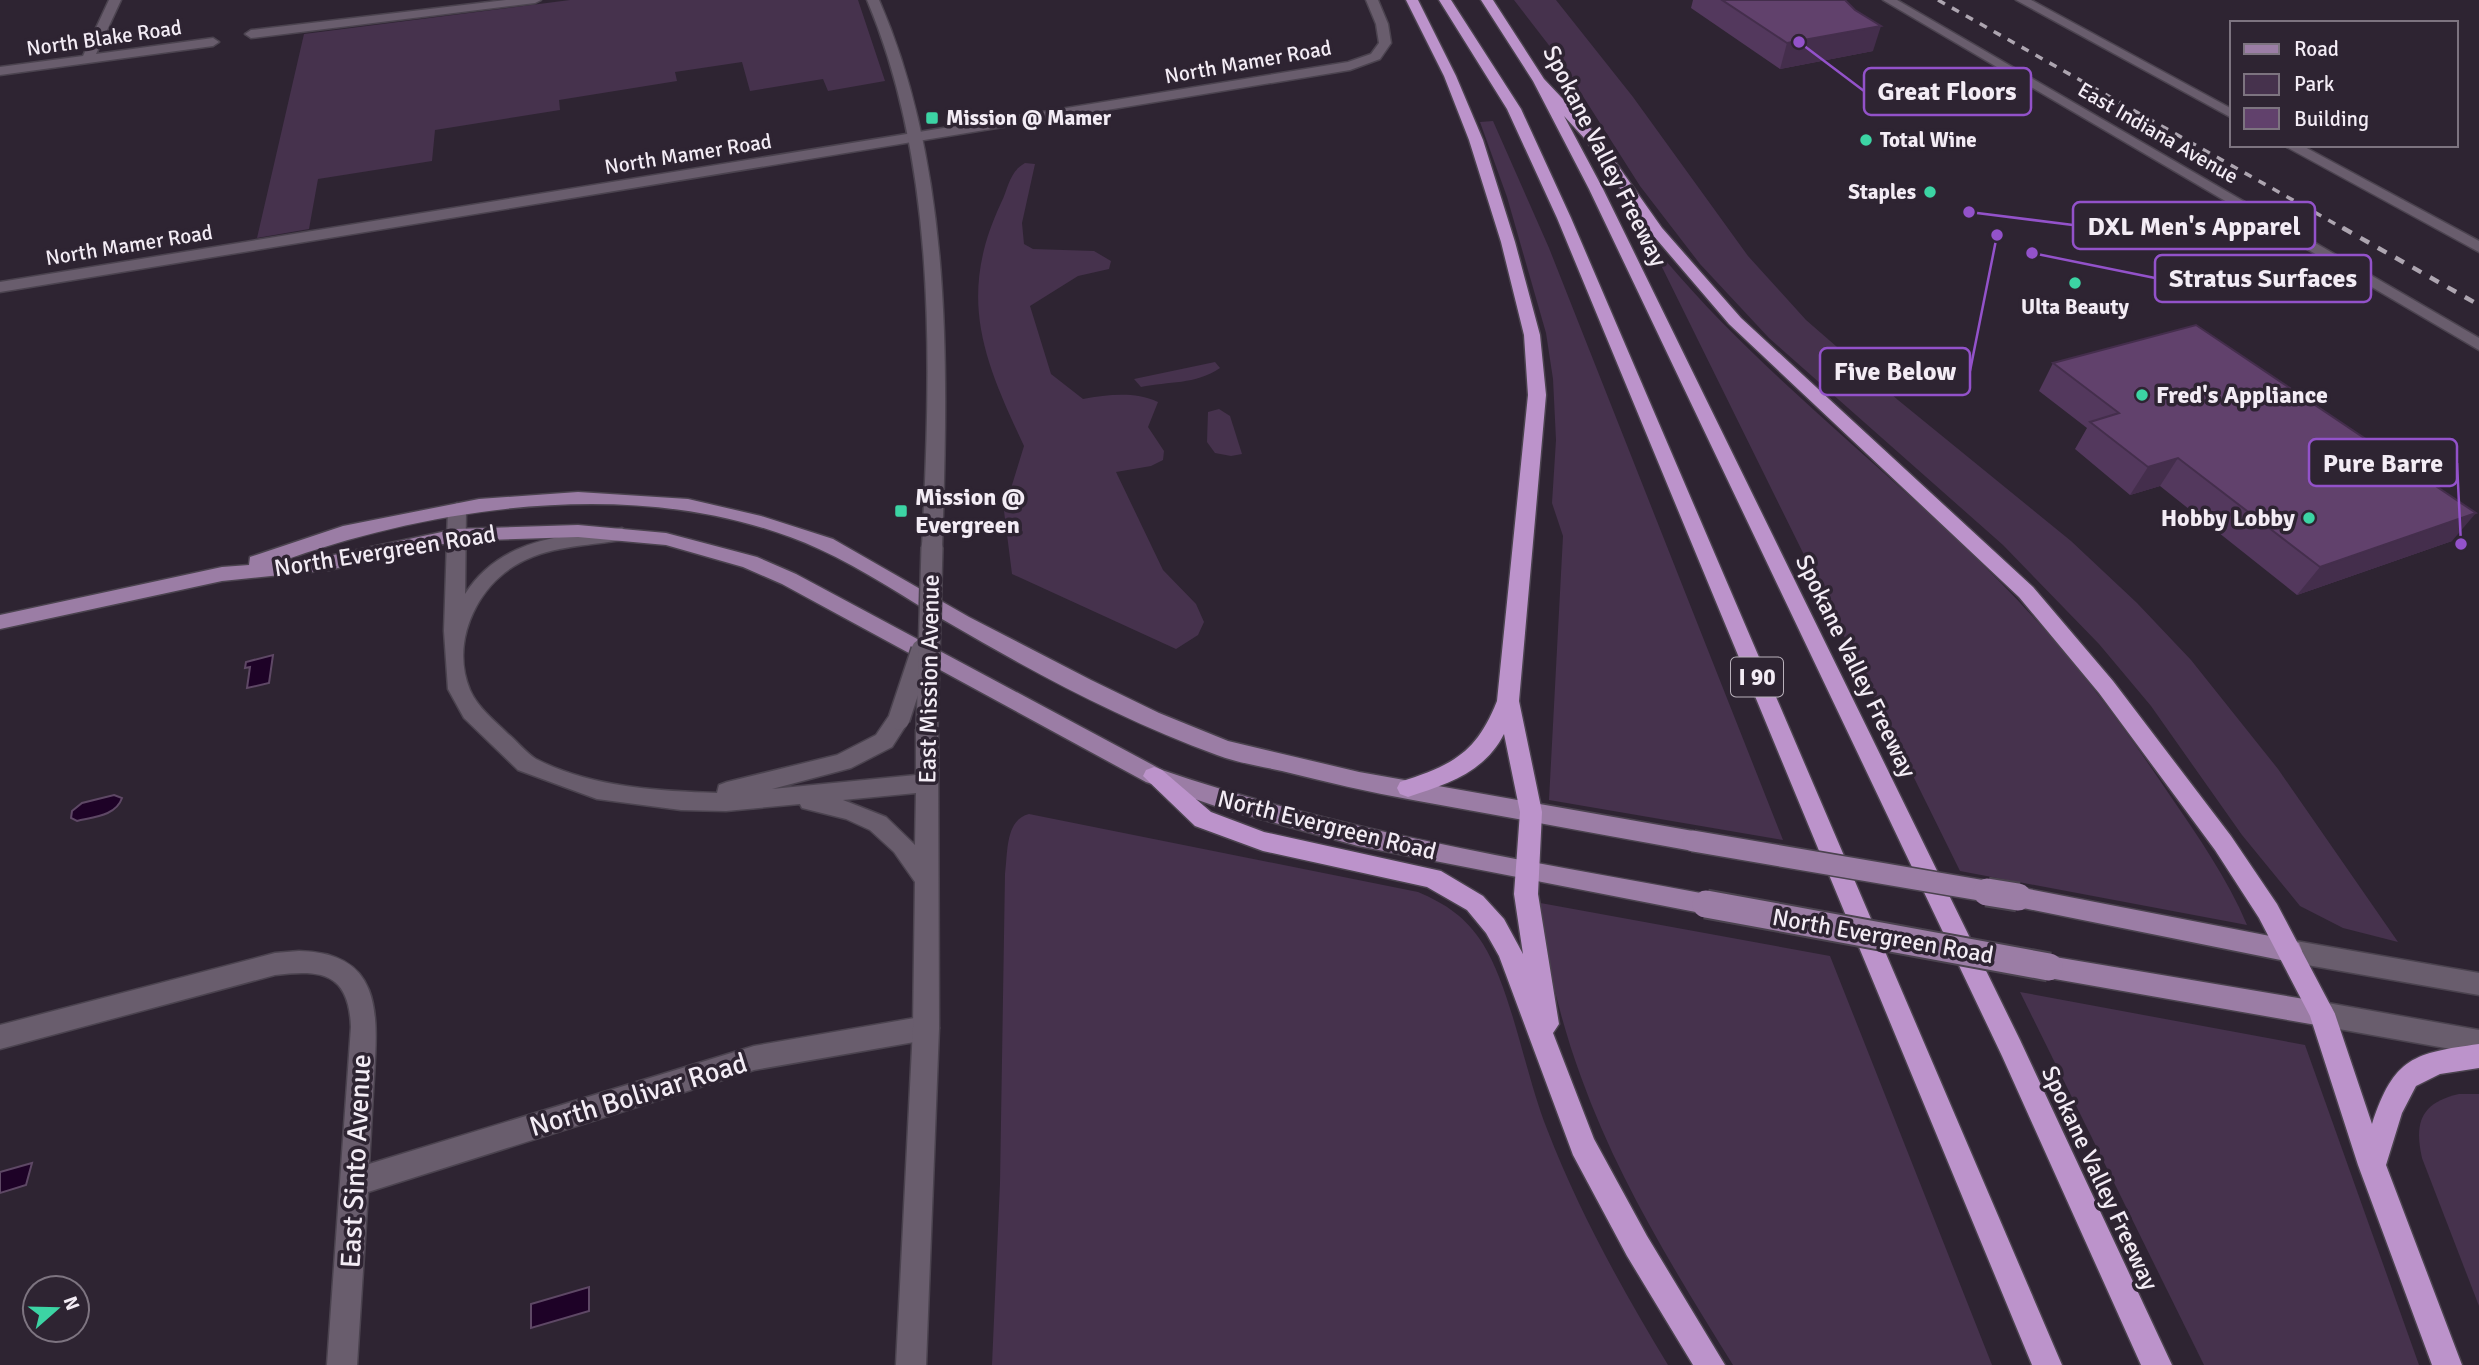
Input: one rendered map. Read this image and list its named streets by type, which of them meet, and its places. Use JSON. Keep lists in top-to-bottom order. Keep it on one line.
{"streets":{"highway":["Spokane Valley Freeway","I 90"],"main road":["North Evergreen Road"],"street":["North Blake Road","North Mamer Road","East Indiana Avenue","East Mission Avenue","North Bolivar Road","East Sinto Avenue"]},"crossings":[["North Mamer Road","East Mission Avenue"],["East Mission Avenue","North Bolivar Road"],["North Bolivar Road","East Sinto Avenue"]],"places":{"other":["Great Floors","Total Wine","Staples","DXL Men's Apparel","Five Below","Stratus Surfaces","Ulta Beauty","Fred's Appliance","Hobby Lobby","Pure Barre"],"transit":["Mission @ Mamer","Mission @ Evergreen"]},"legend":["Road","Park","Building"],"north":"right"}
